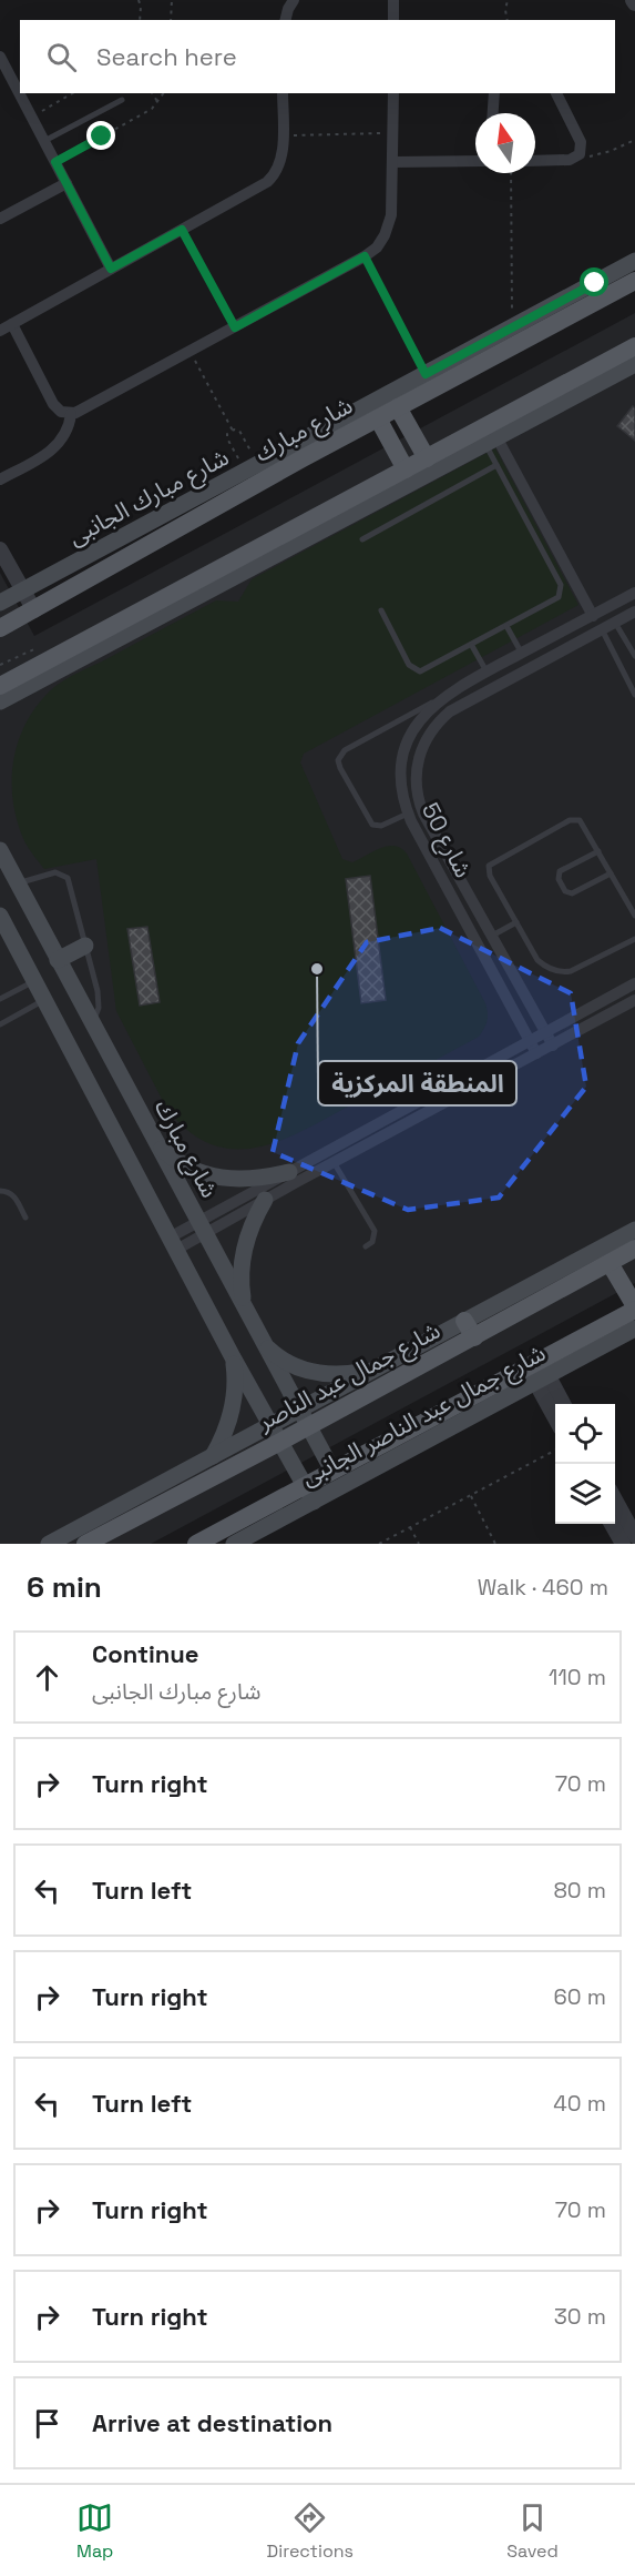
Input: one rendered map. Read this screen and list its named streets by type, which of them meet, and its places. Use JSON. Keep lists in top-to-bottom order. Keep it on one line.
{"streets":{"main road":["شارع مبارك","شارع مبارك الجانبى","شارع جمال عبد الناصر","شارع جمال عبد الناصر الجانبى"],"street":["شارع 50"]},"crossings":[["شارع مبارك","شارع مبارك الجانبى"],["شارع مبارك","شارع جمال عبد الناصر"]],"places":["المنطقة المركزية"],"north":"top","page":{"search":"Search here","heading":["6 min","Walk · 460 m"],"list":[["Continue","شارع مبارك الجانبى","110 m"],["Turn right","70 m"],["Turn left","80 m"],["Turn right","60 m"],["Turn left","40 m"],["Turn right","70 m"],["Turn right","30 m"],"Arrive at destination"],"nav":["Map","Directions","Saved"]}}
